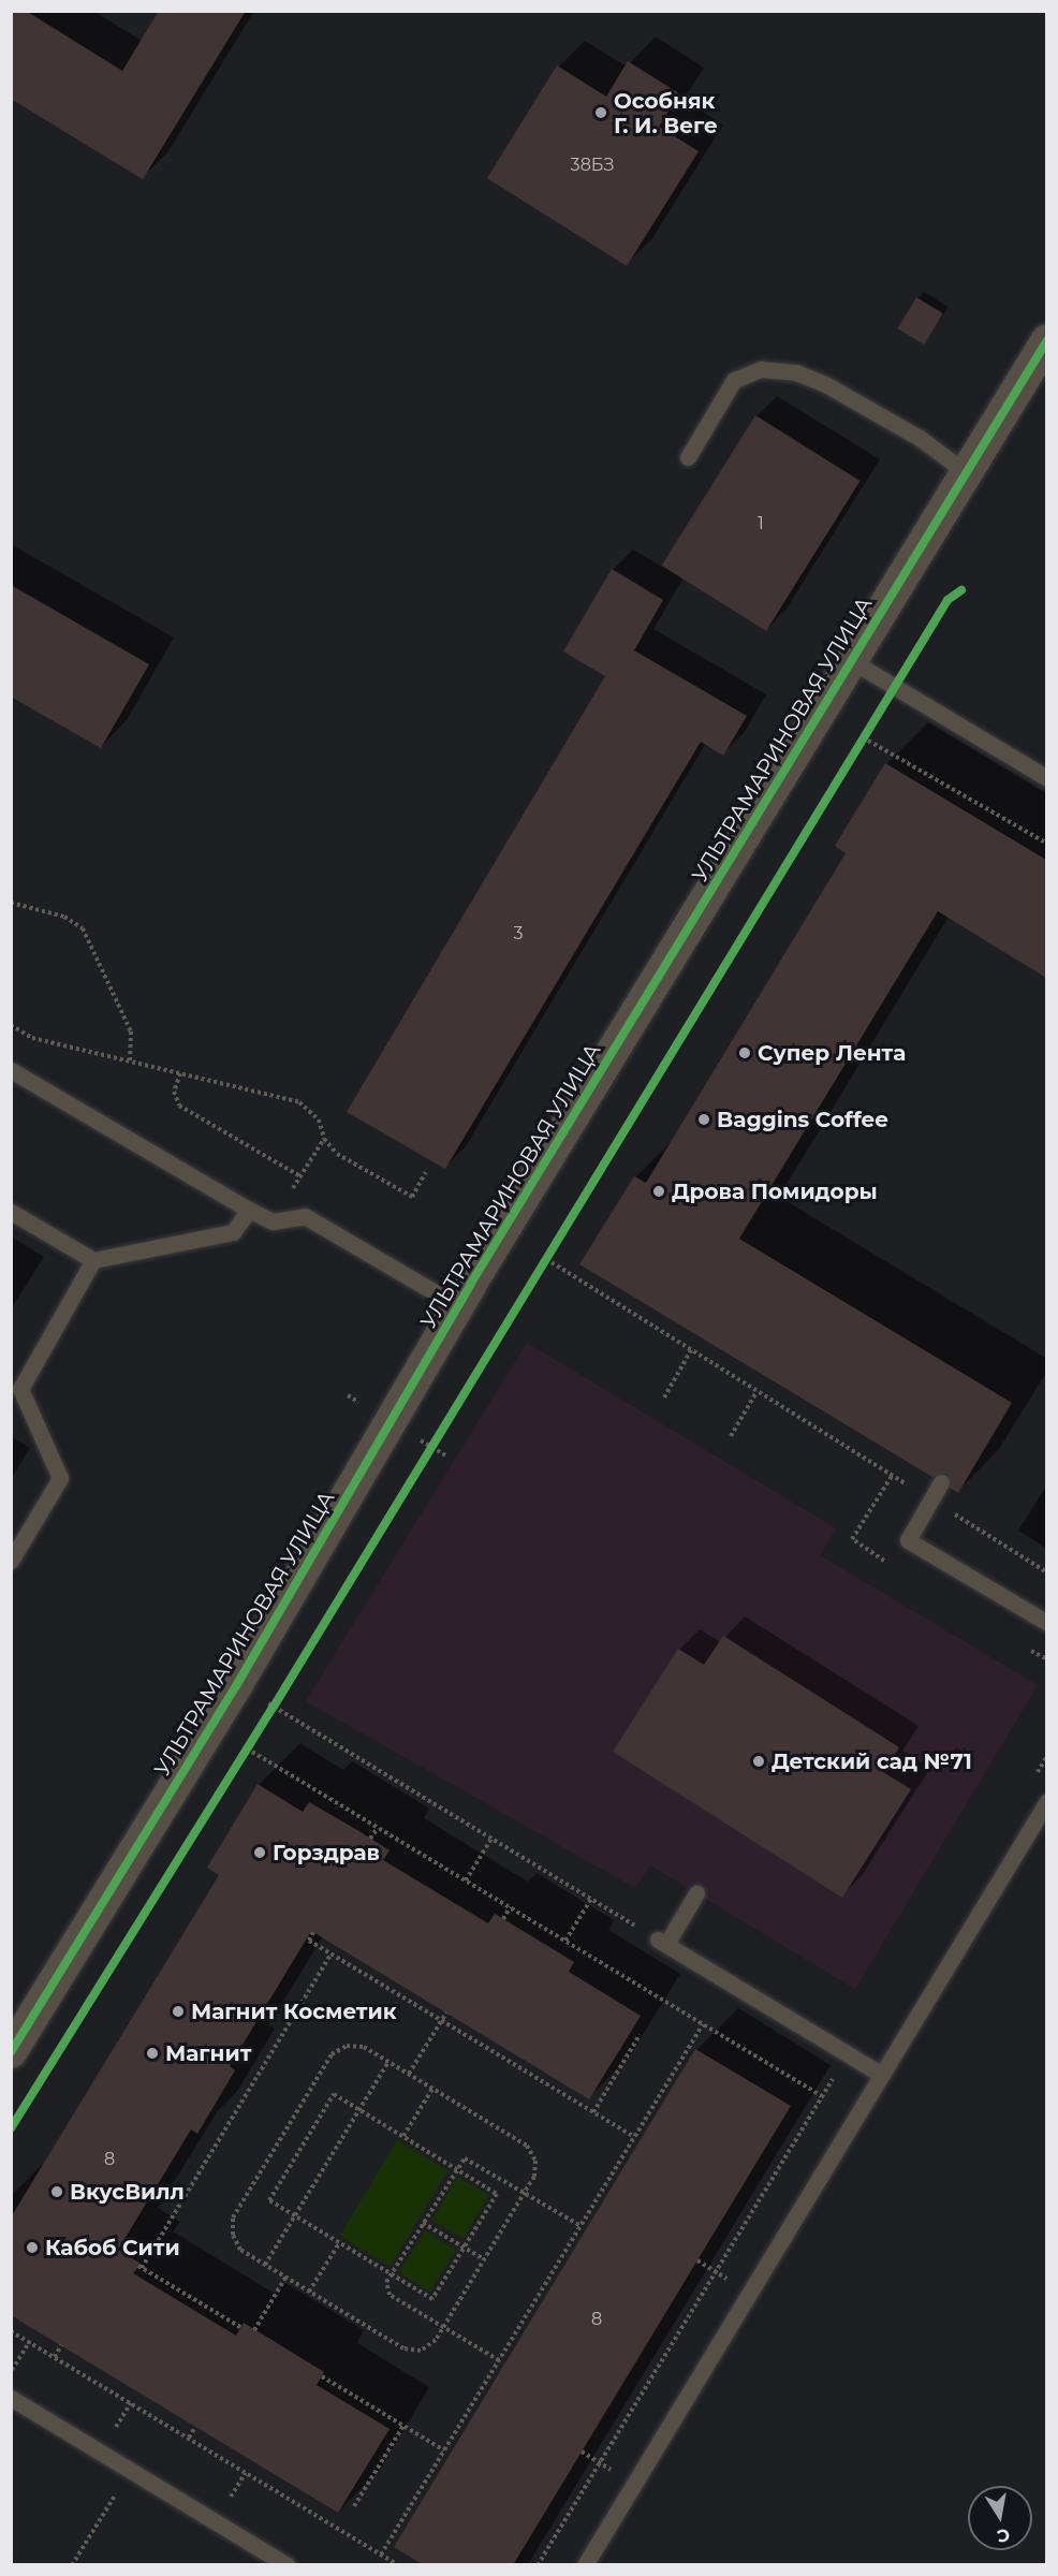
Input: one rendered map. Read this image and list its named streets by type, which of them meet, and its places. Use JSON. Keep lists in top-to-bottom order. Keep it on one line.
{"streets":{"street":["УЛЬТРАМАРИНОВАЯ УЛИЦА"]},"places":["Особняк Г. И. Веге","Супер Лента","Baggins Coffee","Дрова Помидоры","Детский сад №71","Горздрав","Магнит Косметик","Магнит","ВкусВилл","Кабоб Сити"],"house_numbers":["38БЗ","1","3","8","8"],"north":"bottom"}
